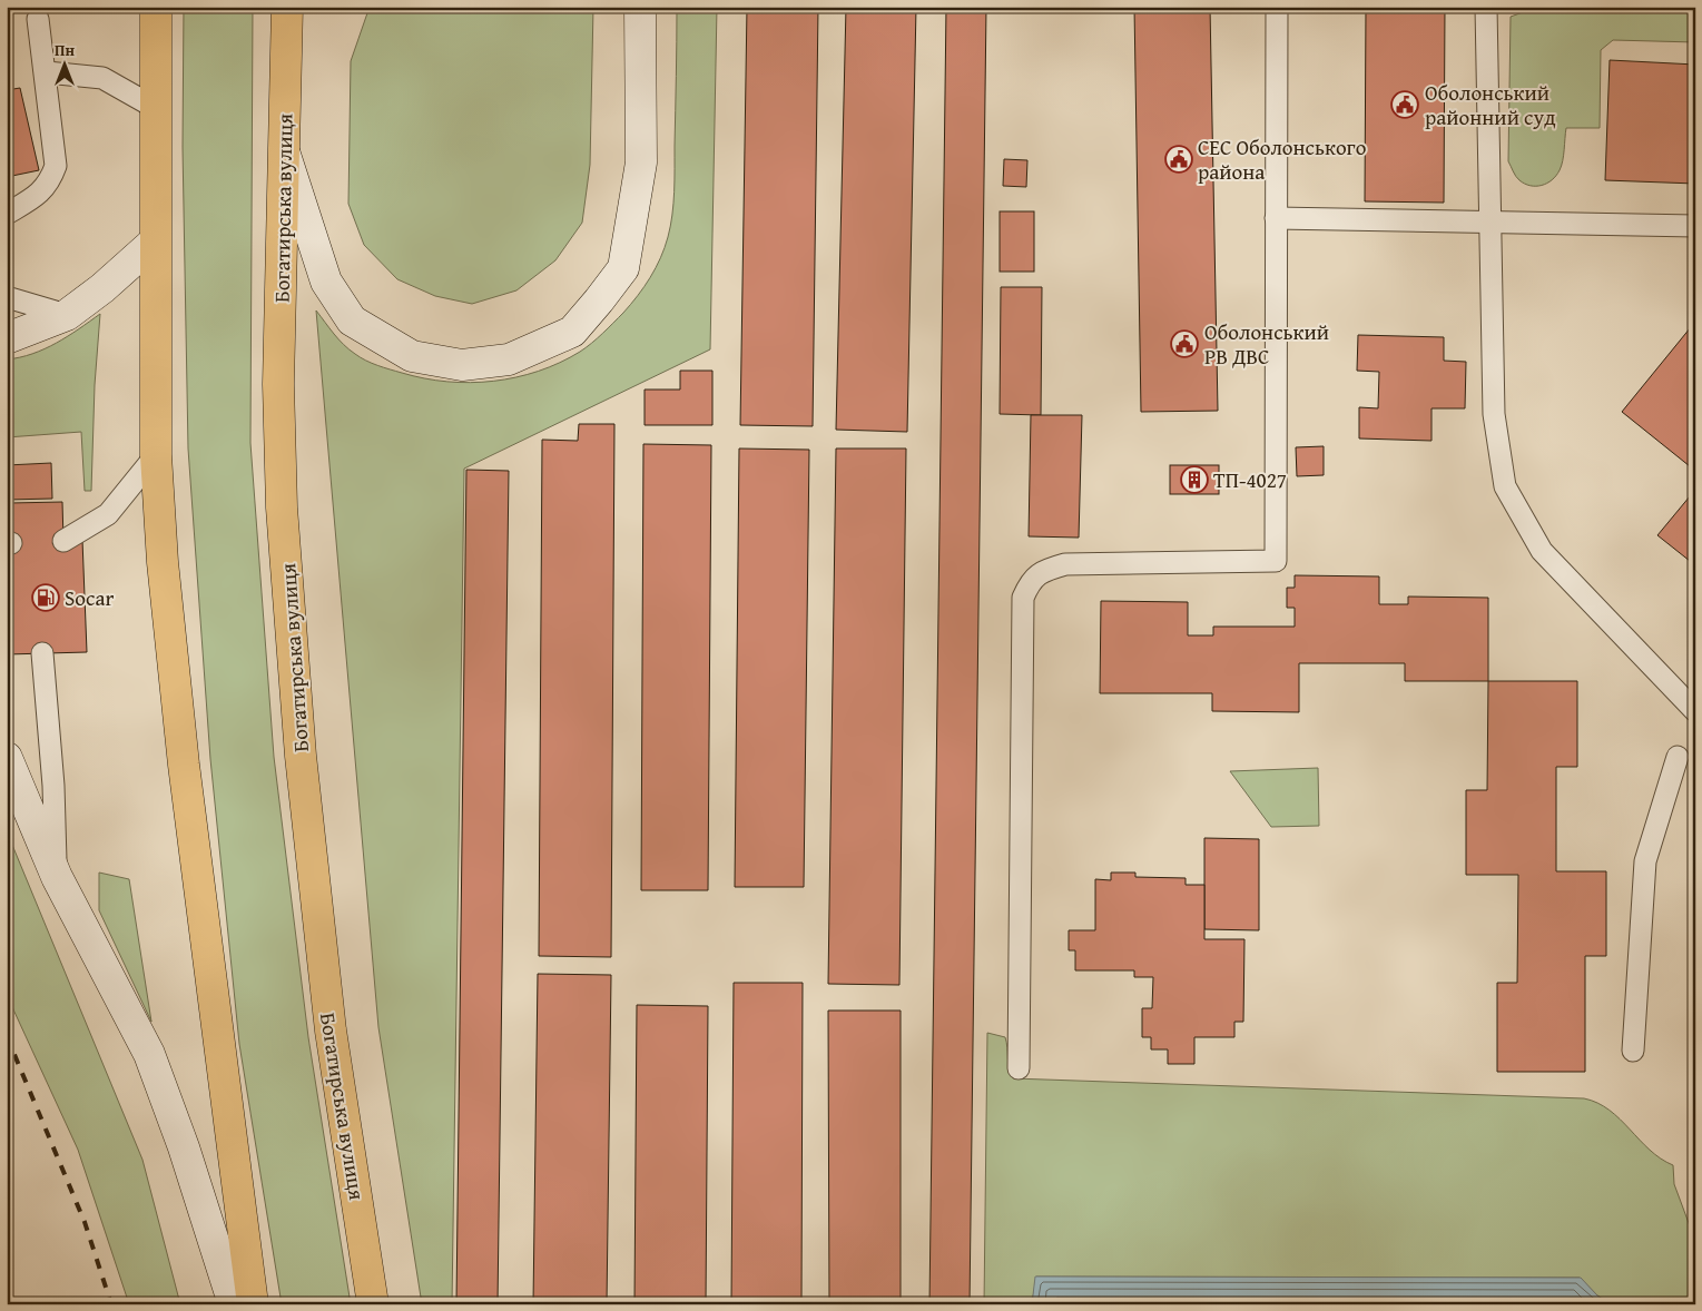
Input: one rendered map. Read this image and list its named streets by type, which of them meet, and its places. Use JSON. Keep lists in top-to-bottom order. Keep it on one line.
{"streets":{"main road":["Богатирська вулиця"]},"places":{"public building":["Оболонський районний суд","СЕС Оболонського района","Оболонський РВ ДВС"],"building":["ТП-4027"],"fuel station":["Socar"]},"north":"top"}
